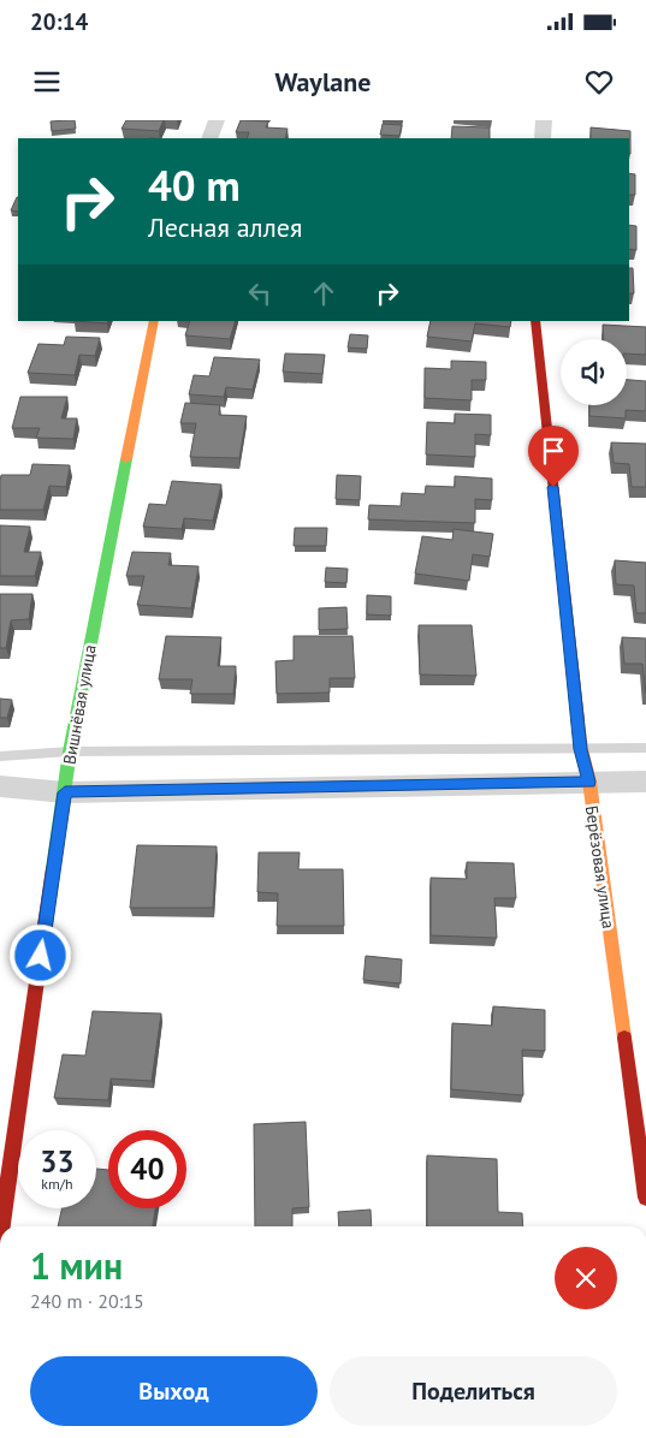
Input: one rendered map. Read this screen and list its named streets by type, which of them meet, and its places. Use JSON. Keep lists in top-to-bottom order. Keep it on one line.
{"streets":{"street":["Вишнёвая улица","Берёзовая улица"]},"page":{"status":"20:14","header":"Waylane","turn":["40 m","Лесная аллея"],"speed":"33 km/h","limit":"40","heading":["1 мин","240 m · 20:15"],"buttons":["Выход","Поделиться"]}}
